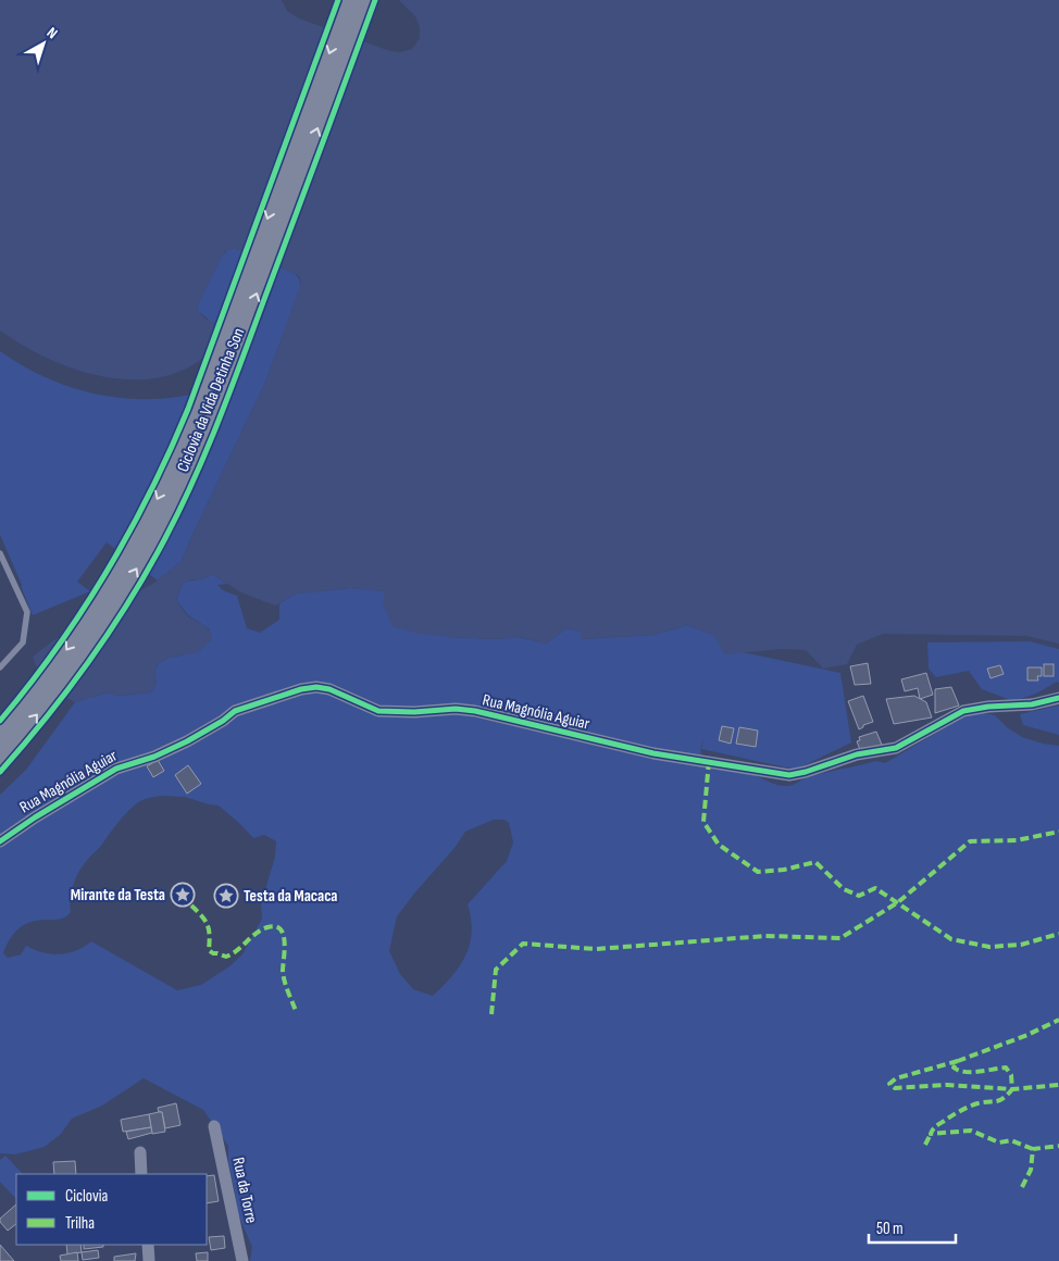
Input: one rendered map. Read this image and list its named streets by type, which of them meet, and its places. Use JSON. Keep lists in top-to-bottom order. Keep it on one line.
{"streets":{"street":["Rua Magnólia Aguiar","Rua da Torre"],"cycle path":["Ciclovia da Vida Detinha Son"]},"places":{"place":["Mirante da Testa","Testa da Macaca"]},"legend":["Ciclovia","Trilha"],"scale_bar":"50 m","north":"top right"}
